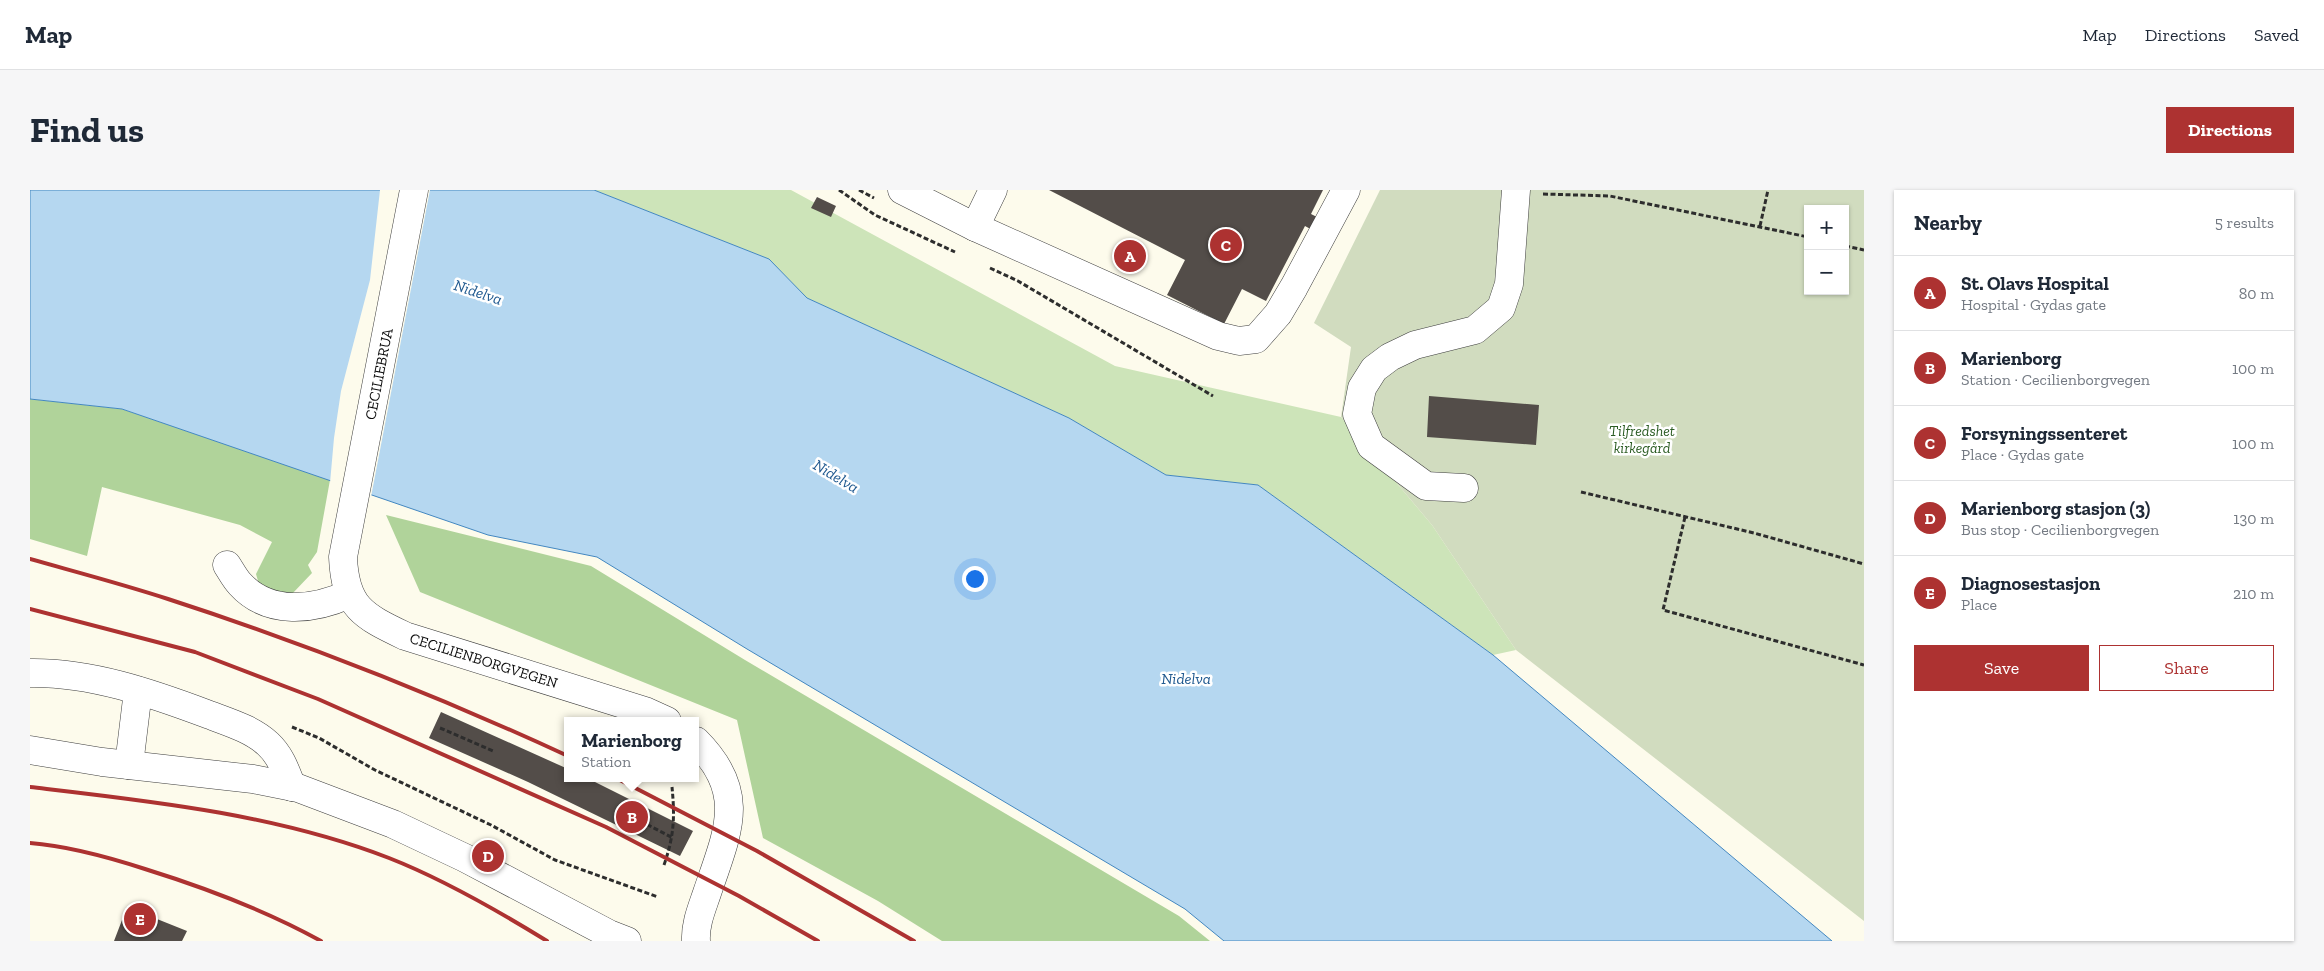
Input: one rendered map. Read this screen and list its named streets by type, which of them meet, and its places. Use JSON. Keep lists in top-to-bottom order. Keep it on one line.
{"streets":{"street":["CECILIEBRUA","CECILIENBORGVEGEN"]},"crossings":[["CECILIEBRUA","CECILIENBORGVEGEN"]],"water":["Nidelva"],"parks":["Tilfredshet kirkegård"],"page":{"header":"Map","nav":["Map","Directions","Saved"],"buttons":["Directions",["Save","Share"]],"title":"Find us","heading":["Nearby","5 results"],"map_buttons":["+","−"],"pins":["C","A","B","D","E"],"list":[{"mark":"A","name":"St. Olavs Hospital","note":"Hospital · Gydas gate","value":"80 m"},{"mark":"B","name":"Marienborg","note":"Station · Cecilienborgvegen","value":"100 m"},{"mark":"C","name":"Forsyningssenteret","note":"Place · Gydas gate","value":"100 m"},{"mark":"D","name":"Marienborg stasjon (3)","note":"Bus stop · Cecilienborgvegen","value":"130 m"},{"mark":"E","name":"Diagnosestasjon","note":"Place","value":"210 m"}],"popup":["Marienborg","Station"]}}
